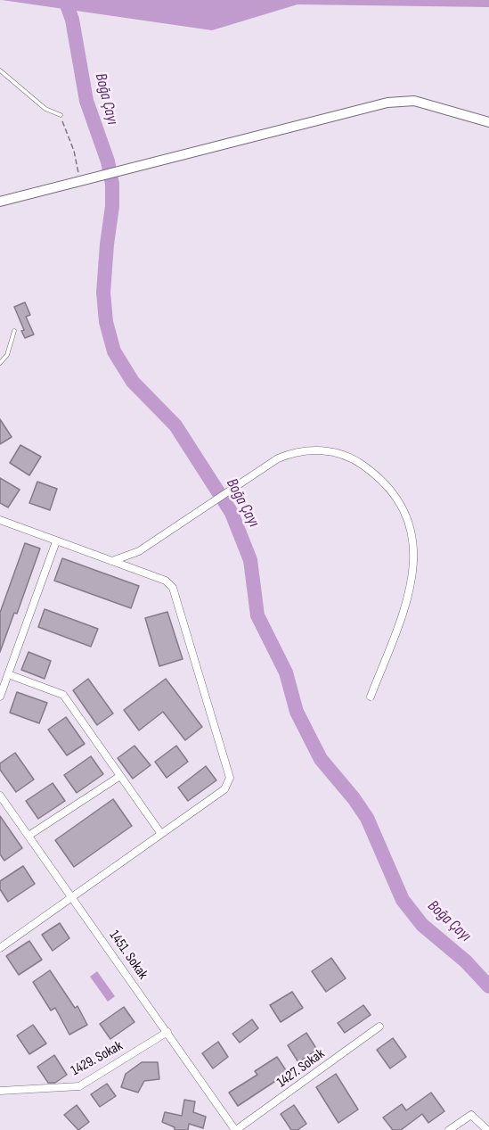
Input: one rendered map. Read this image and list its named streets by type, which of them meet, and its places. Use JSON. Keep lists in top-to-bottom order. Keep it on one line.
{"streets":{"street":["1451. Sokak","1429. Sokak","1427. Sokak"]},"crossings":[["1451. Sokak","1429. Sokak"],["1451. Sokak","1427. Sokak"]],"water":["Boğa Çayı"]}
